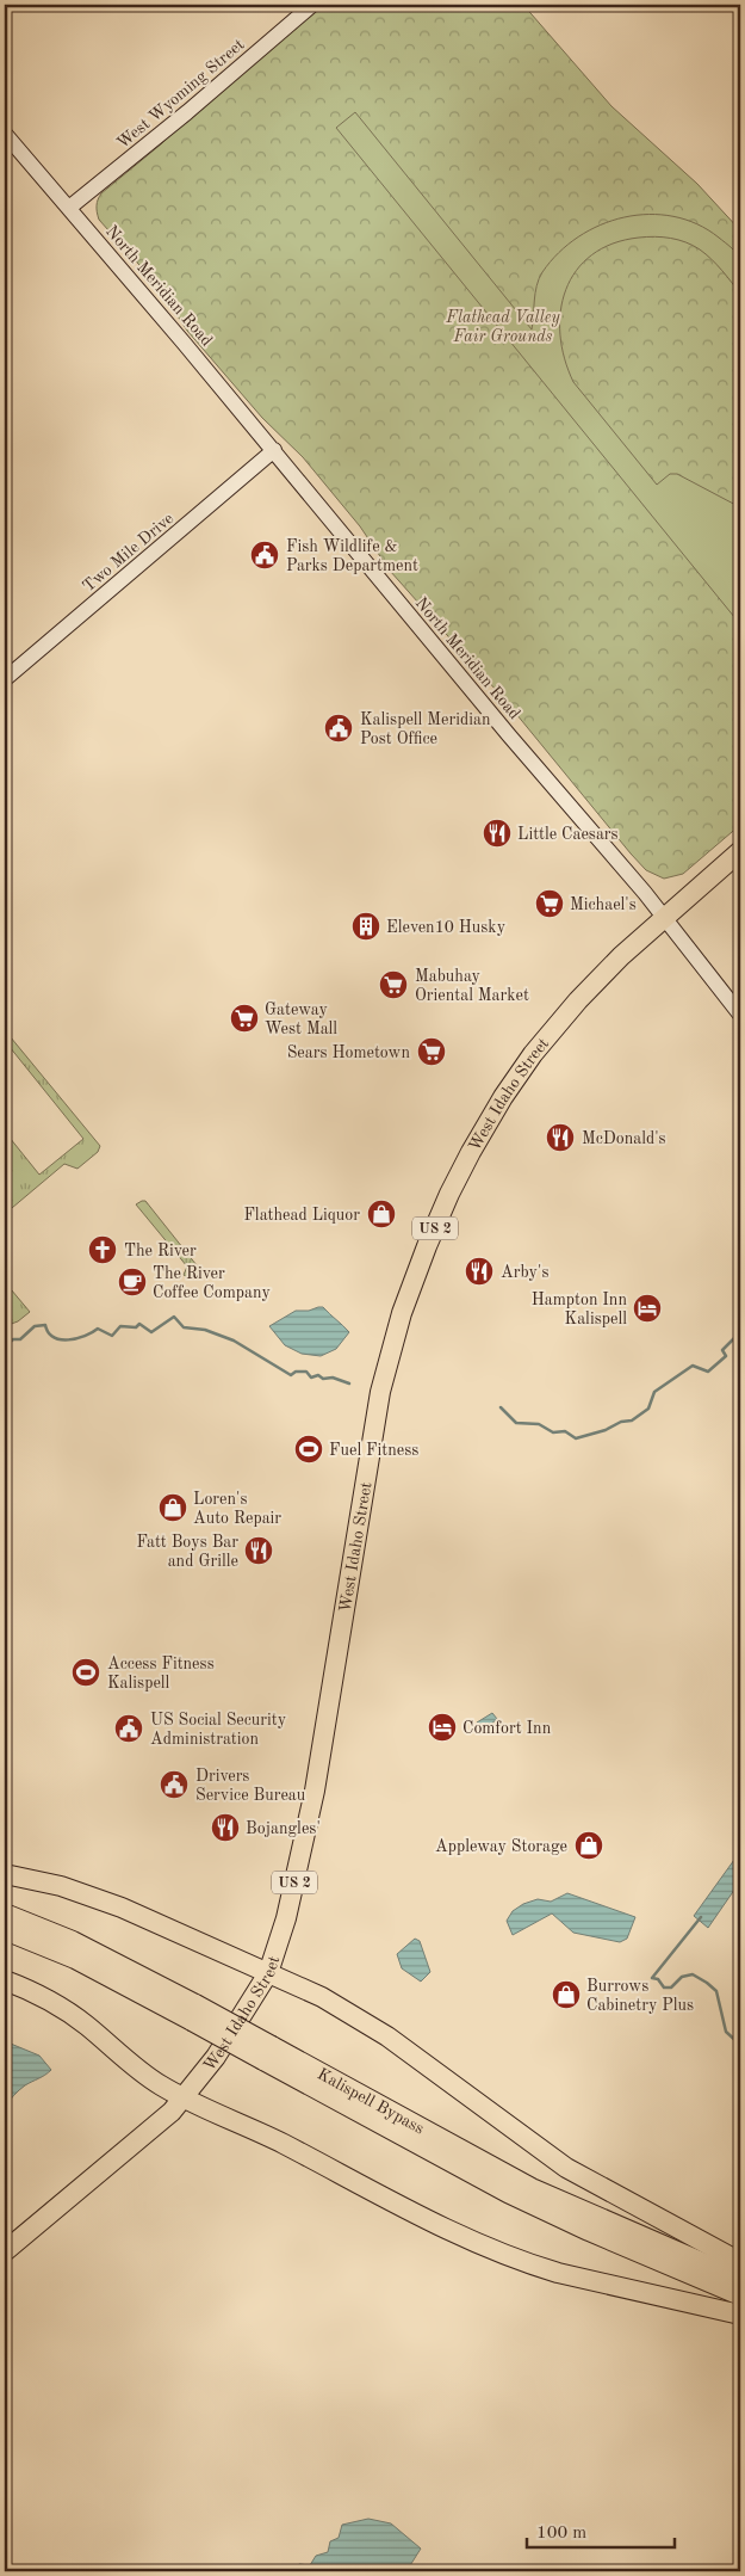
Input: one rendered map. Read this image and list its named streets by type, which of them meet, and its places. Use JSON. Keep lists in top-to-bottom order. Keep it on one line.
{"streets":{"highway":["West Idaho Street","US 2","Kalispell Bypass"],"main road":["West Wyoming Street","North Meridian Road","Two Mile Drive"]},"crossings":[["West Wyoming Street","North Meridian Road"],["North Meridian Road","Two Mile Drive"],["North Meridian Road","West Idaho Street"]],"parks":["Flathead Valley Fair Grounds"],"places":{"public building":["Fish Wildlife & Parks Department","Kalispell Meridian Post Office","US Social Security Administration","Drivers Service Bureau"],"restaurant":["Little Caesars","McDonald's","Arby's","Fatt Boys Bar and Grille","Bojangles'"],"supermarket":["Michael's","Mabuhay Oriental Market","Gateway West Mall","Sears Hometown"],"building":["Eleven10 Husky"],"shop":["Flathead Liquor","Loren's Auto Repair","Appleway Storage","Burrows Cabinetry Plus"],"church":["The River"],"cafe":["The River Coffee Company"],"hotel":["Hampton Inn Kalispell","Comfort Inn"],"sports":["Fuel Fitness","Access Fitness Kalispell"]},"scale_bar":"100 m"}
